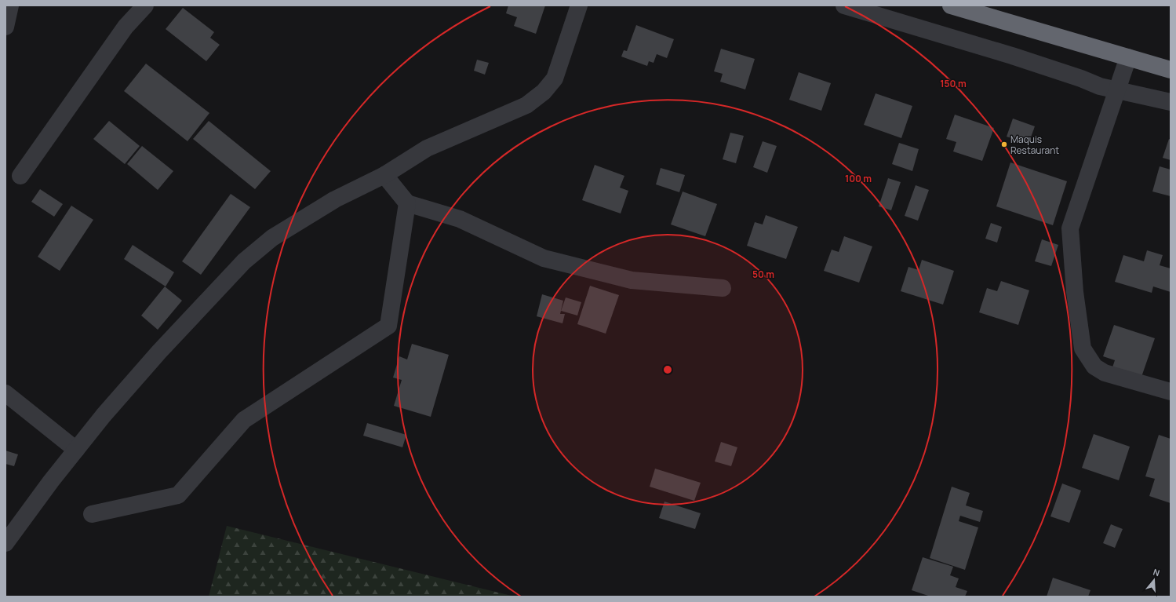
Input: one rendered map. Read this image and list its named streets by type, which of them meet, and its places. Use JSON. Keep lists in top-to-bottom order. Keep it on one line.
{"places":["Maquis Restaurant"],"north":"top","rings":["150 m","100 m","50 m"]}
